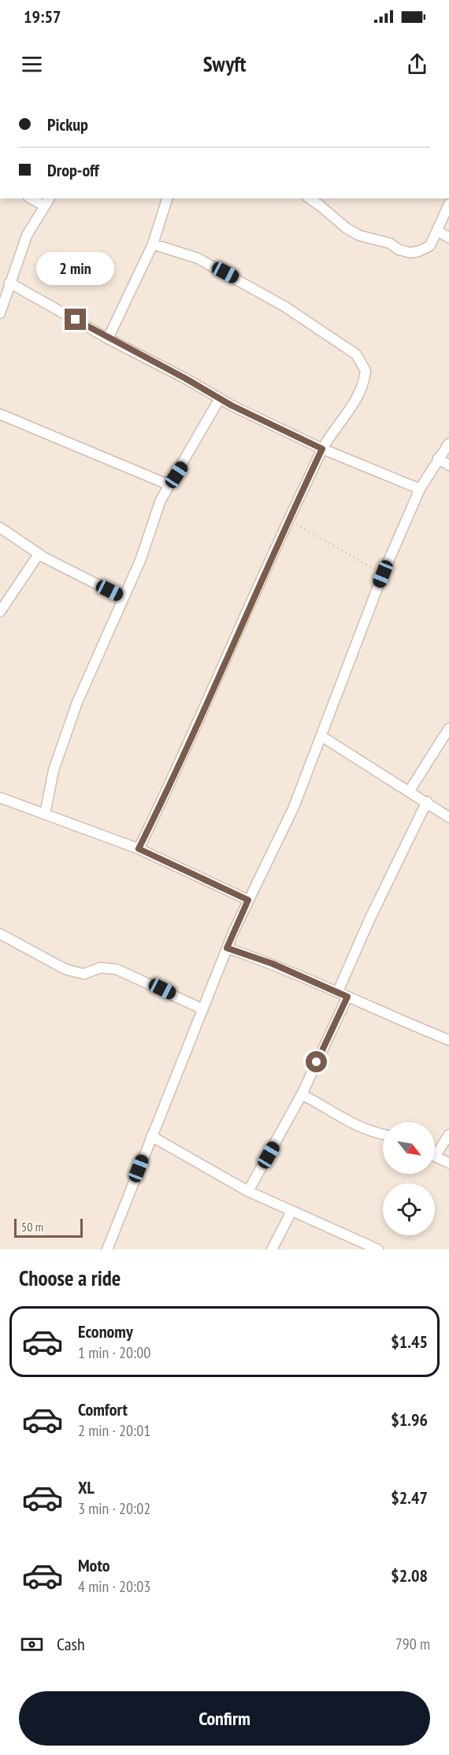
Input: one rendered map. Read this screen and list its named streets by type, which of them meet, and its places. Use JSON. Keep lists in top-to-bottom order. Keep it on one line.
{"scale_bar":"50 m","north":"bottom right","page":{"status":"19:57","header":"Swyft","banner":["Pickup","Drop-off"],"bubble":"2 min","scale":"50 m","heading":"Choose a ride","list":[{"name":"Economy","note":"1 min · 20:00","value":"$1.45"},{"name":"Comfort","note":"2 min · 20:01","value":"$1.96"},{"name":"XL","note":"3 min · 20:02","value":"$2.47"},{"name":"Moto","note":"4 min · 20:03","value":"$2.08"}],"pay":["Cash","790 m"],"buttons":"Confirm"}}
